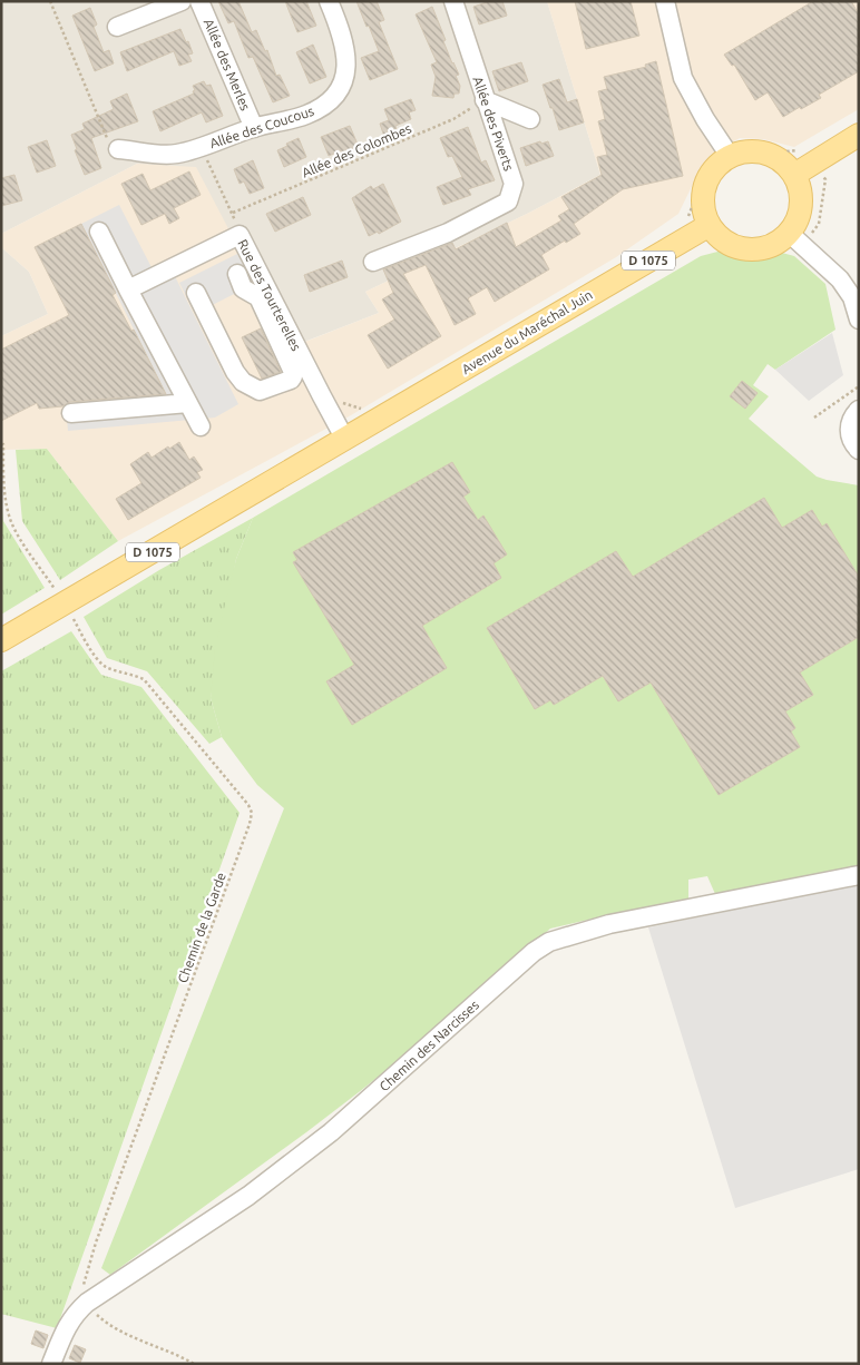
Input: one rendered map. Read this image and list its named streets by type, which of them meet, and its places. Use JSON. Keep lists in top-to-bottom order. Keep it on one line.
{"streets":{"main road":["D 1075","Avenue du Maréchal Juin"],"street":["Allée des Merles","Allée des Piverts","Allée des Coucous","Rue des Tourterelles","Chemin des Narcisses"],"path":["Allée des Colombes","Chemin de la Garde"]},"crossings":[["Allée des Merles","Allée des Coucous"],["Allée des Piverts","Allée des Colombes"],["Allée des Coucous","Rue des Tourterelles"],["Allée des Colombes","Rue des Tourterelles"],["D 1075","Rue des Tourterelles"],["D 1075","Avenue du Maréchal Juin"],["Rue des Tourterelles","Avenue du Maréchal Juin"],["Chemin de la Garde","Chemin des Narcisses"]]}
